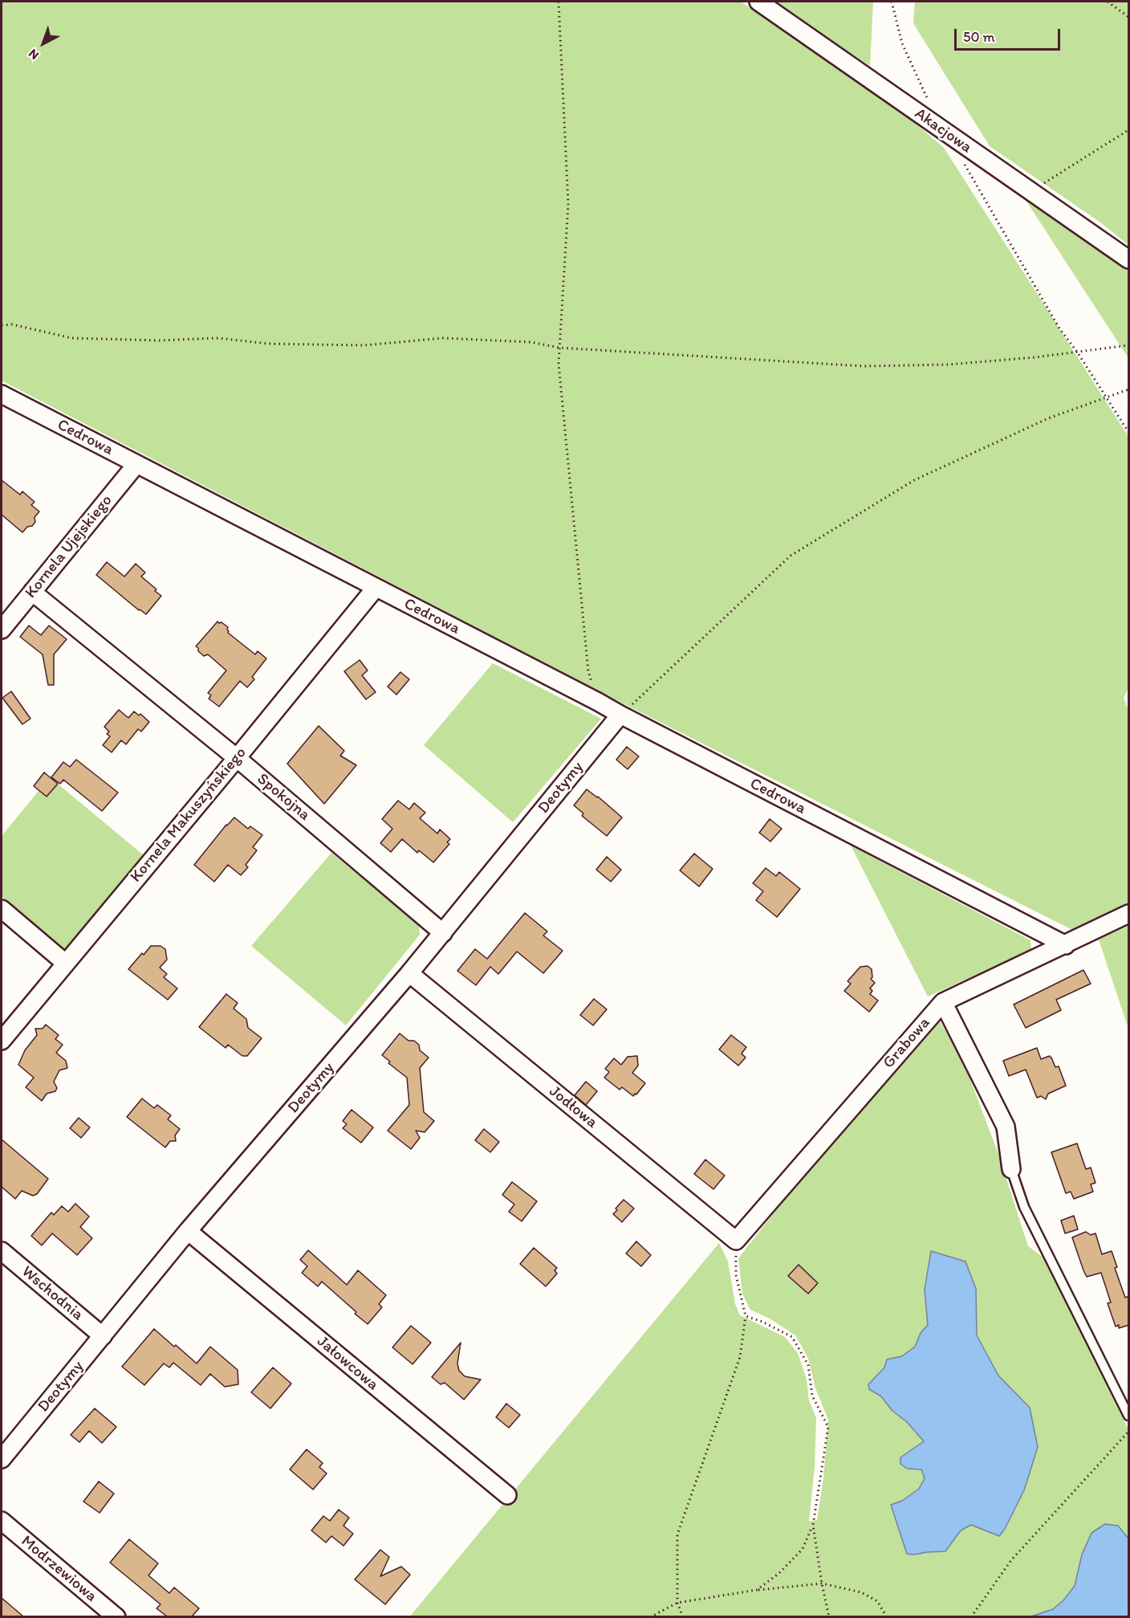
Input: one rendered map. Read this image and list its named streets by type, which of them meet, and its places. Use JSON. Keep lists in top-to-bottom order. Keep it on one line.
{"streets":{"street":["Akacjowa","Cedrowa","Kornela Ujejskiego","Deotymy","Spokojna","Kornela Makuszyńskiego","Grabowa","Jodłowa","Wschodnia","Jałowcowa","Modrzewiowa"]},"crossings":[["Cedrowa","Kornela Ujejskiego"],["Cedrowa","Deotymy"],["Cedrowa","Kornela Makuszyńskiego"],["Cedrowa","Grabowa"],["Kornela Ujejskiego","Spokojna"],["Deotymy","Spokojna"],["Deotymy","Jodłowa"],["Deotymy","Wschodnia"],["Deotymy","Jałowcowa"],["Spokojna","Kornela Makuszyńskiego"],["Grabowa","Jodłowa"]],"scale_bar":"50 m","north":"bottom left"}
